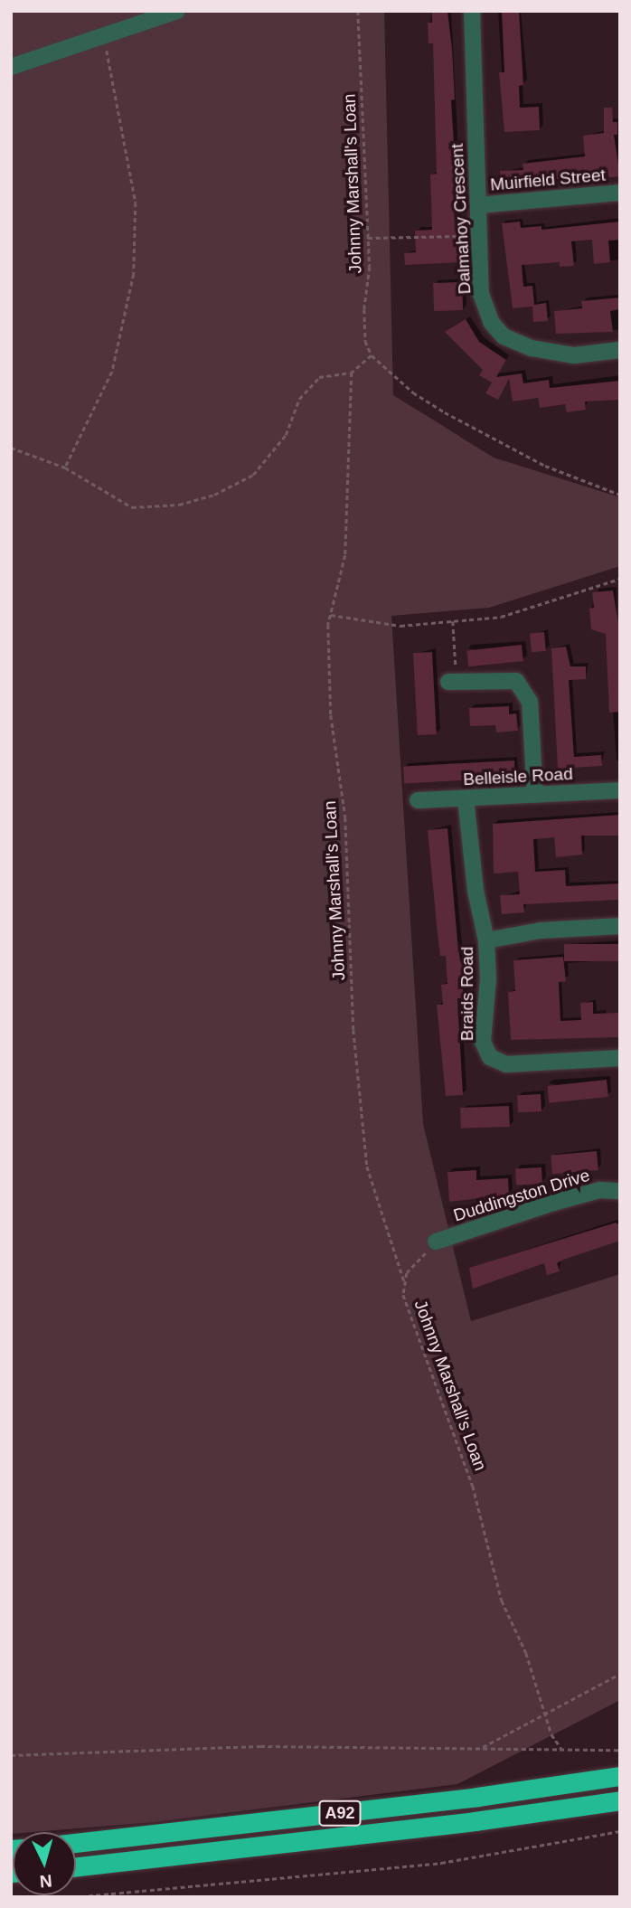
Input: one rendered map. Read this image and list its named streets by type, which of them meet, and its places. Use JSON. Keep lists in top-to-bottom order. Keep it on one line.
{"streets":{"highway":["A92"],"street":["Muirfield Street","Dalmahoy Crescent","Belleisle Road","Braids Road","Duddingston Drive"],"path":["Johnny Marshall's Loan"]},"crossings":[["Muirfield Street","Dalmahoy Crescent"],["Belleisle Road","Braids Road"]],"north":"bottom"}
